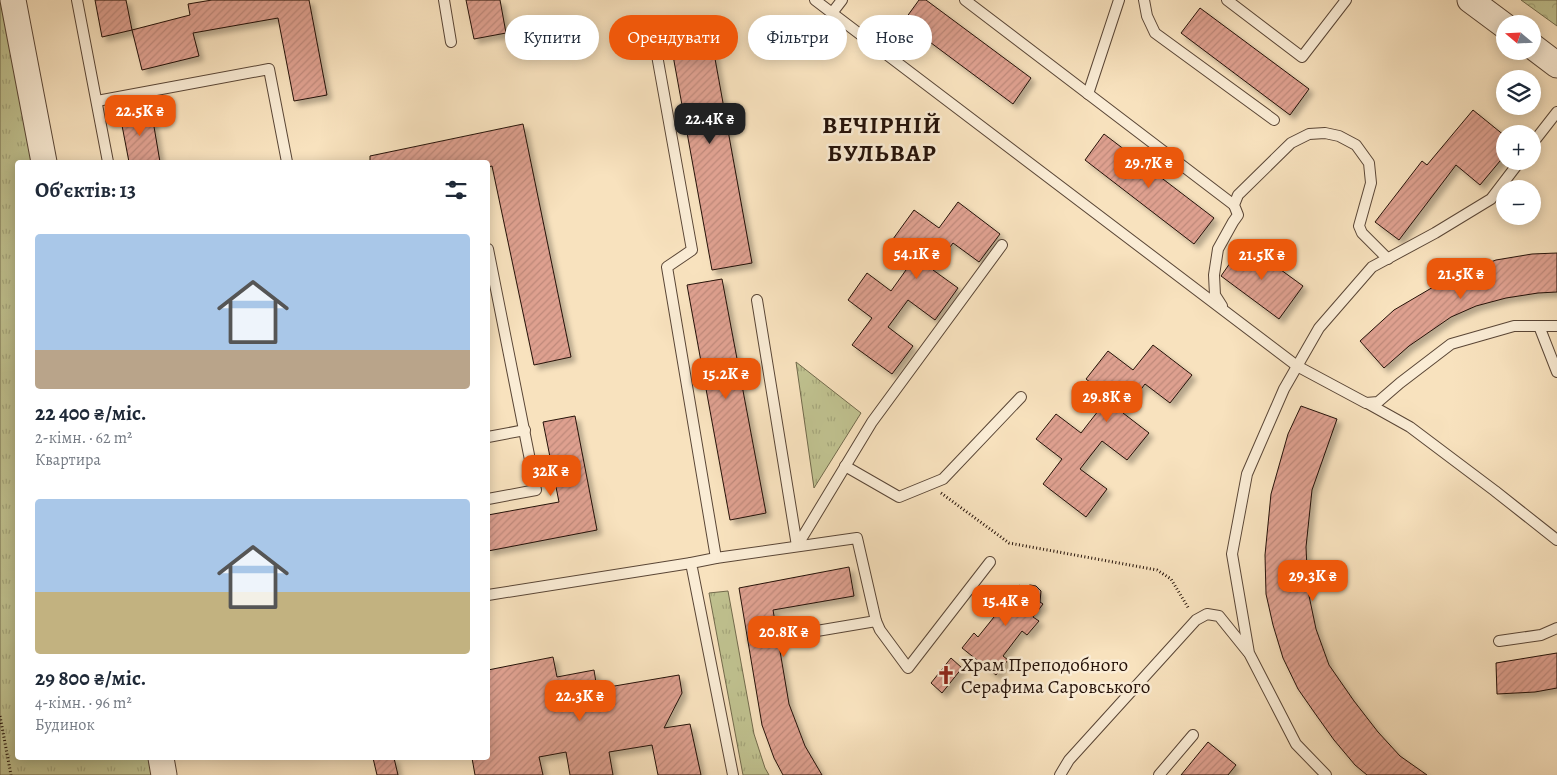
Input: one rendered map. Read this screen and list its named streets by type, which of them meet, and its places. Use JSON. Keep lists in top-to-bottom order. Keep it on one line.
{"districts":["ВЕЧІРНІЙ БУЛЬВАР"],"places":{"church":["Храм Преподобного Серафима Саровського"]},"north":"left","page":{"map_buttons":["+","−"],"chip":["Купити","Орендувати","Фільтри","Нове"],"price":["22.5K ₴","22.4K ₴","29.7K ₴","54.1K ₴","21.5K ₴","21.5K ₴","15.2K ₴","29.8K ₴","32K ₴","29.3K ₴","15.4K ₴","20.8K ₴","22.3K ₴"],"heading":"Об’єктів: 13","list":[{"name":"22 400 ₴/міс.","note":"2-кімн. · 62 m² · Квартира"},{"name":"29 800 ₴/міс.","note":"4-кімн. · 96 m² · Будинок"}]}}
